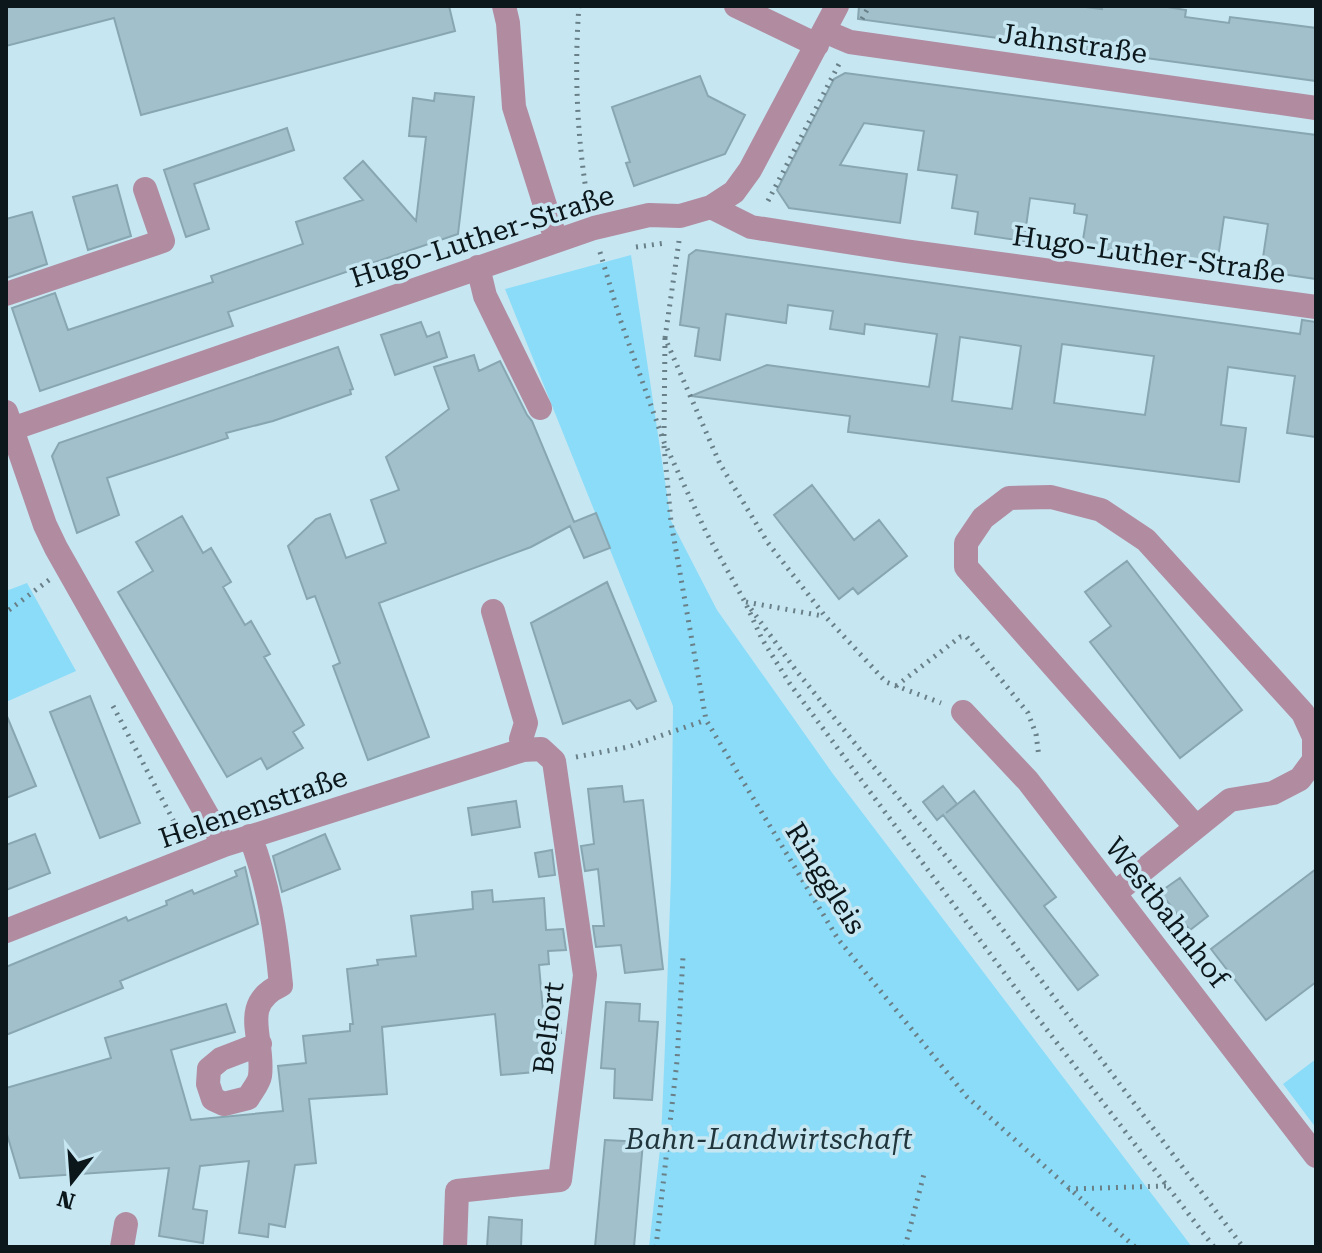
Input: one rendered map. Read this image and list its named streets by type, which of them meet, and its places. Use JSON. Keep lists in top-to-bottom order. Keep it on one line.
{"streets":{"street":["Jahnstraße","Hugo-Luther-Straße","Helenenstraße","Westbahnhof","Belfort"],"path":["Ringgleis"]},"parks":["Bahn-Landwirtschaft"],"north":"bottom"}
